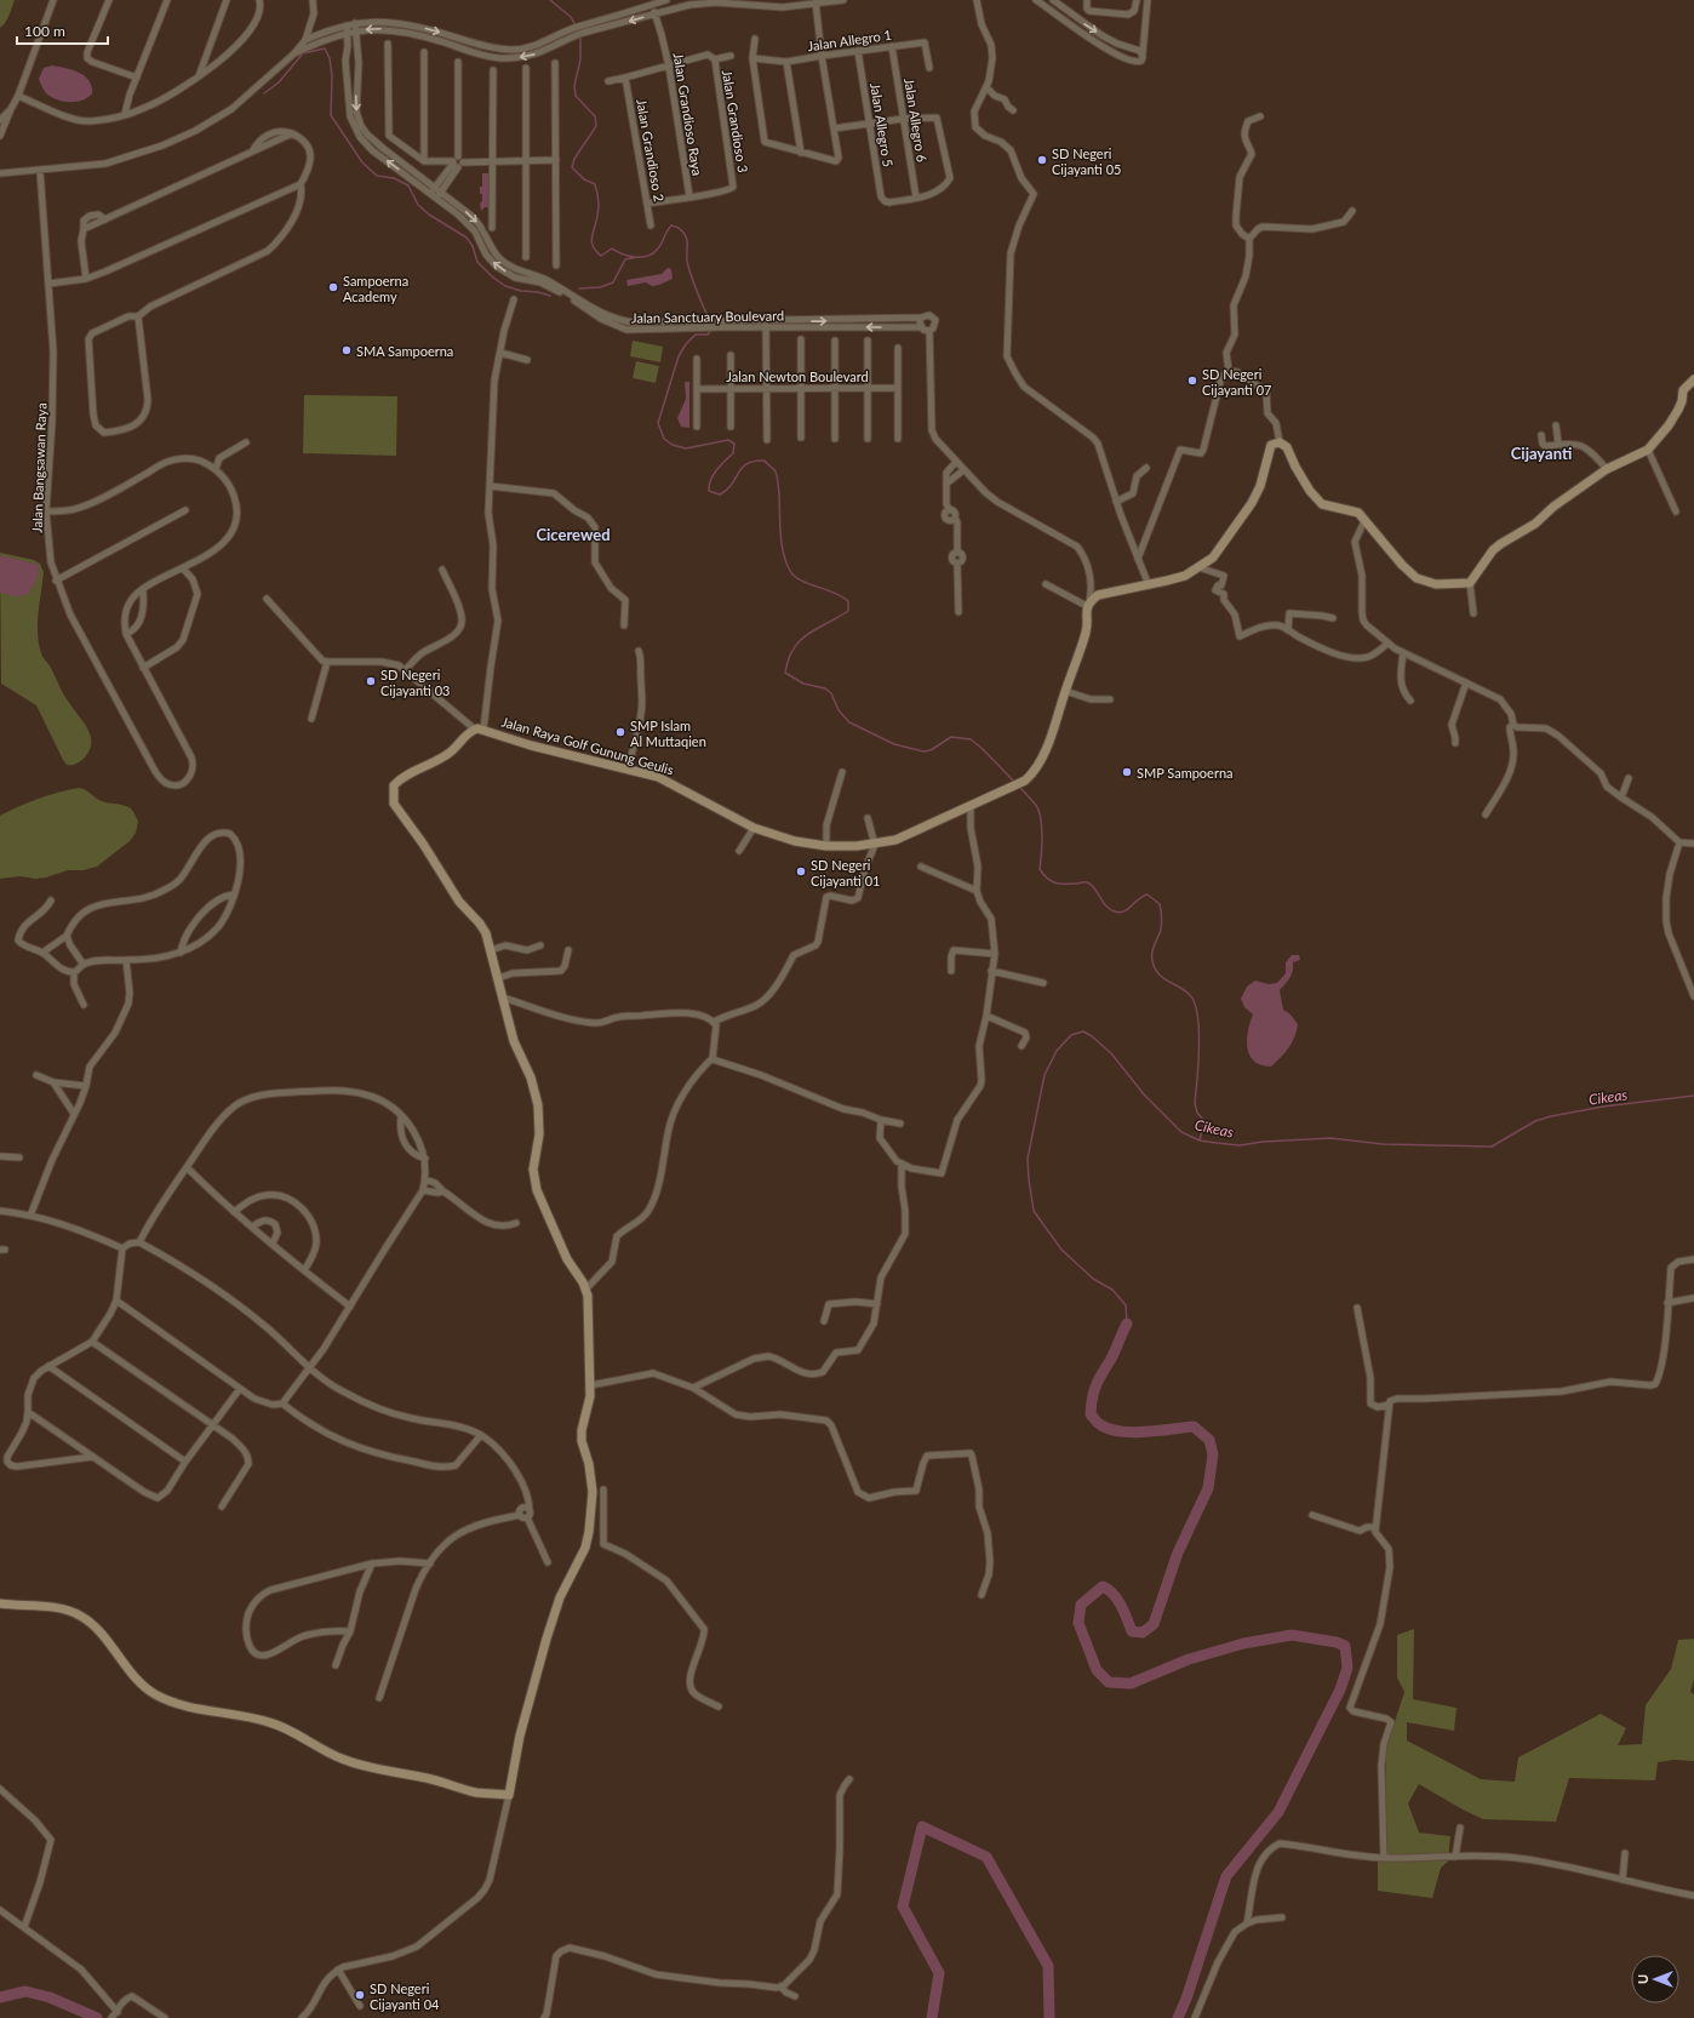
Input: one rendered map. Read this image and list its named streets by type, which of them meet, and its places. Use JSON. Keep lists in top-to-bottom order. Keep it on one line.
{"streets":{"main road":["Jalan Raya Golf Gunung Geulis"],"street":["Jalan Allegro 1","Jalan Grandioso Raya","Jalan Allegro 6","Jalan Grandioso 3","Jalan Allegro 5","Jalan Grandioso 2","Jalan Sanctuary Boulevard","Jalan Newton Boulevard","Jalan Bangsawan Raya"]},"crossings":[["Jalan Allegro 1","Jalan Allegro 6"],["Jalan Allegro 1","Jalan Allegro 5"],["Jalan Grandioso Raya","Jalan Grandioso 3"],["Jalan Allegro 6","Jalan Allegro 5"]],"districts":["Cijayanti","Cicerewed"],"water":["Cikeas"],"places":["SD Negeri Cijayanti 05","Sampoerna Academy","SMA Sampoerna","SD Negeri Cijayanti 07","SD Negeri Cijayanti 03","SMP Islam Al Muttaqien","SMP Sampoerna","SD Negeri Cijayanti 01","SD Negeri Cijayanti 04"],"scale_bar":"100 m","north":"left"}
